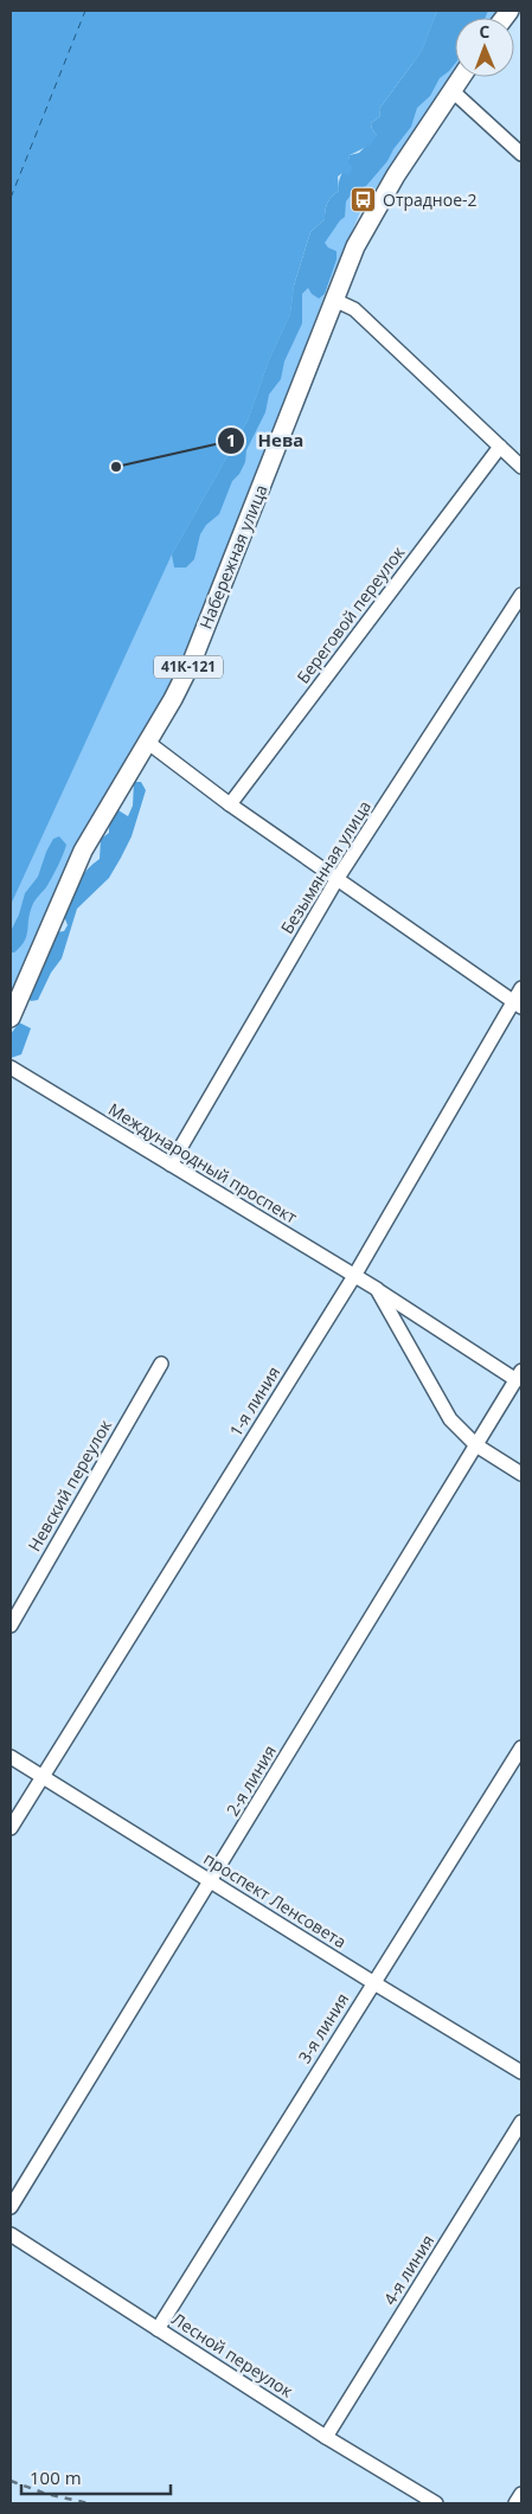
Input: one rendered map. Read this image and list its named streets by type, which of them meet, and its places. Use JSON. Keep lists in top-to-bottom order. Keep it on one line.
{"streets":{"main road":["Набережная улица","41К-121"],"street":["Береговой переулок","Безымянная улица","Международный проспект","1-я линия","Невский переулок","2-я линия","проспект Ленсовета","3-я линия","4-я линия","Лесной переулок"]},"crossings":[["Безымянная улица","Международный проспект"],["Международный проспект","1-я линия"],["Международный проспект","2-я линия"],["1-я линия","проспект Ленсовета"],["2-я линия","проспект Ленсовета"],["проспект Ленсовета","3-я линия"],["3-я линия","Лесной переулок"],["4-я линия","Лесной переулок"]],"places":{"bus stop":["Отрадное-2"],"other":["Нева"]},"scale_bar":"100 m","north":"top"}
